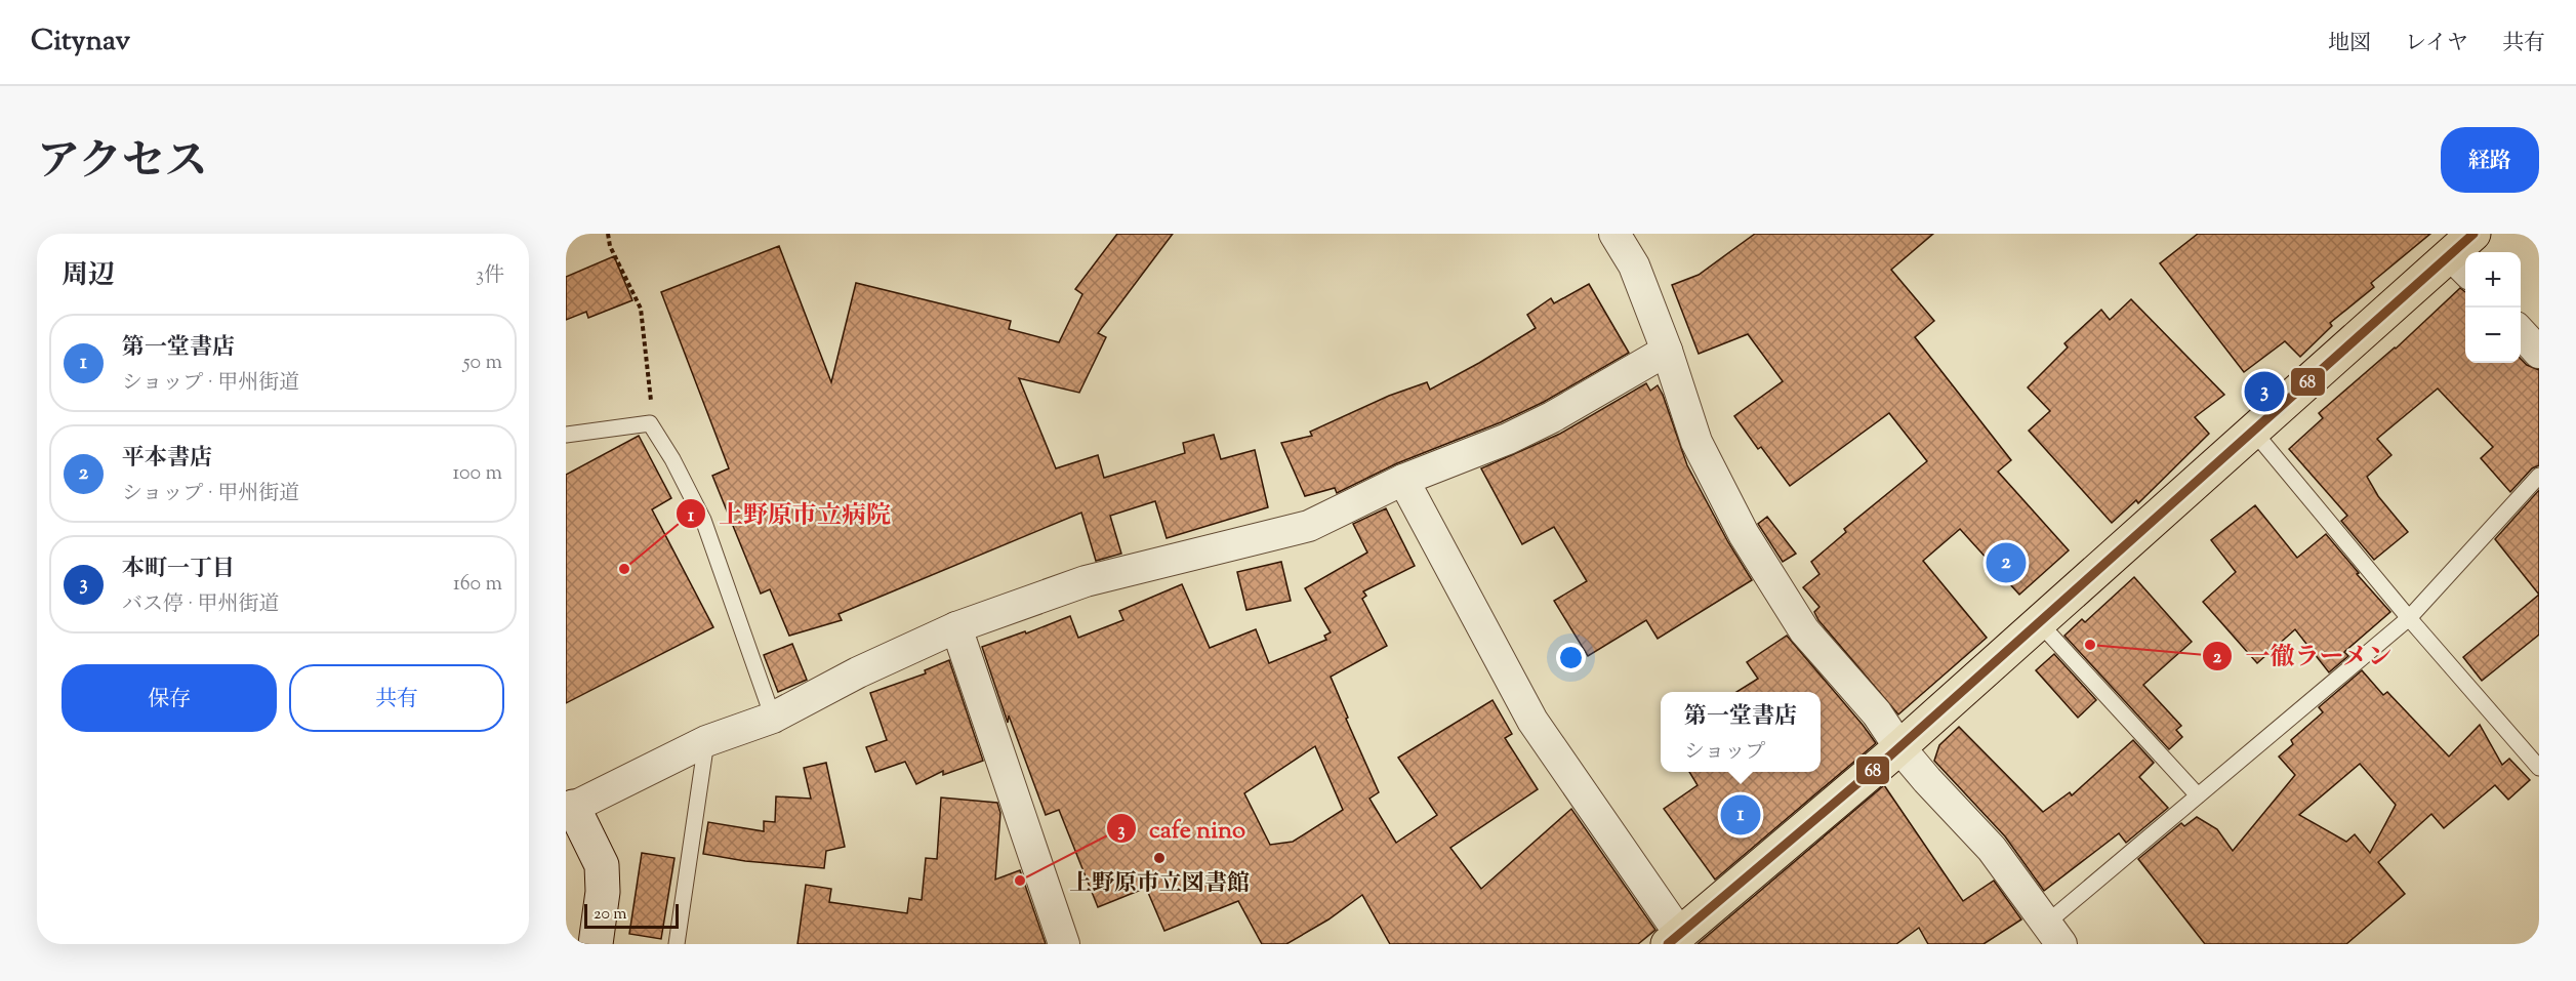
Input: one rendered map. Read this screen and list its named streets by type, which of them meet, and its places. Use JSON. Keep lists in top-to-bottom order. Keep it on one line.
{"places":["上野原市立病院","一徹ラーメン","上野原市立図書館","cafe nino"],"lines":["transit line 68"],"scale_bar":"20 m","page":{"header":"Citynav","nav":["地図","レイヤ","共有"],"title":"アクセス","buttons":["経路",["保存","共有"]],"heading":["周辺","3件"],"map_buttons":["+","−"],"list":[{"mark":"1","name":"第一堂書店","note":"ショップ · 甲州街道","value":"50 m"},{"mark":"2","name":"平本書店","note":"ショップ · 甲州街道","value":"100 m"},{"mark":"3","name":"本町一丁目","note":"バス停 · 甲州街道","value":"160 m"}],"pins":["3","2","1"],"popup":["第一堂書店","ショップ"],"scale":"20 m"}}
